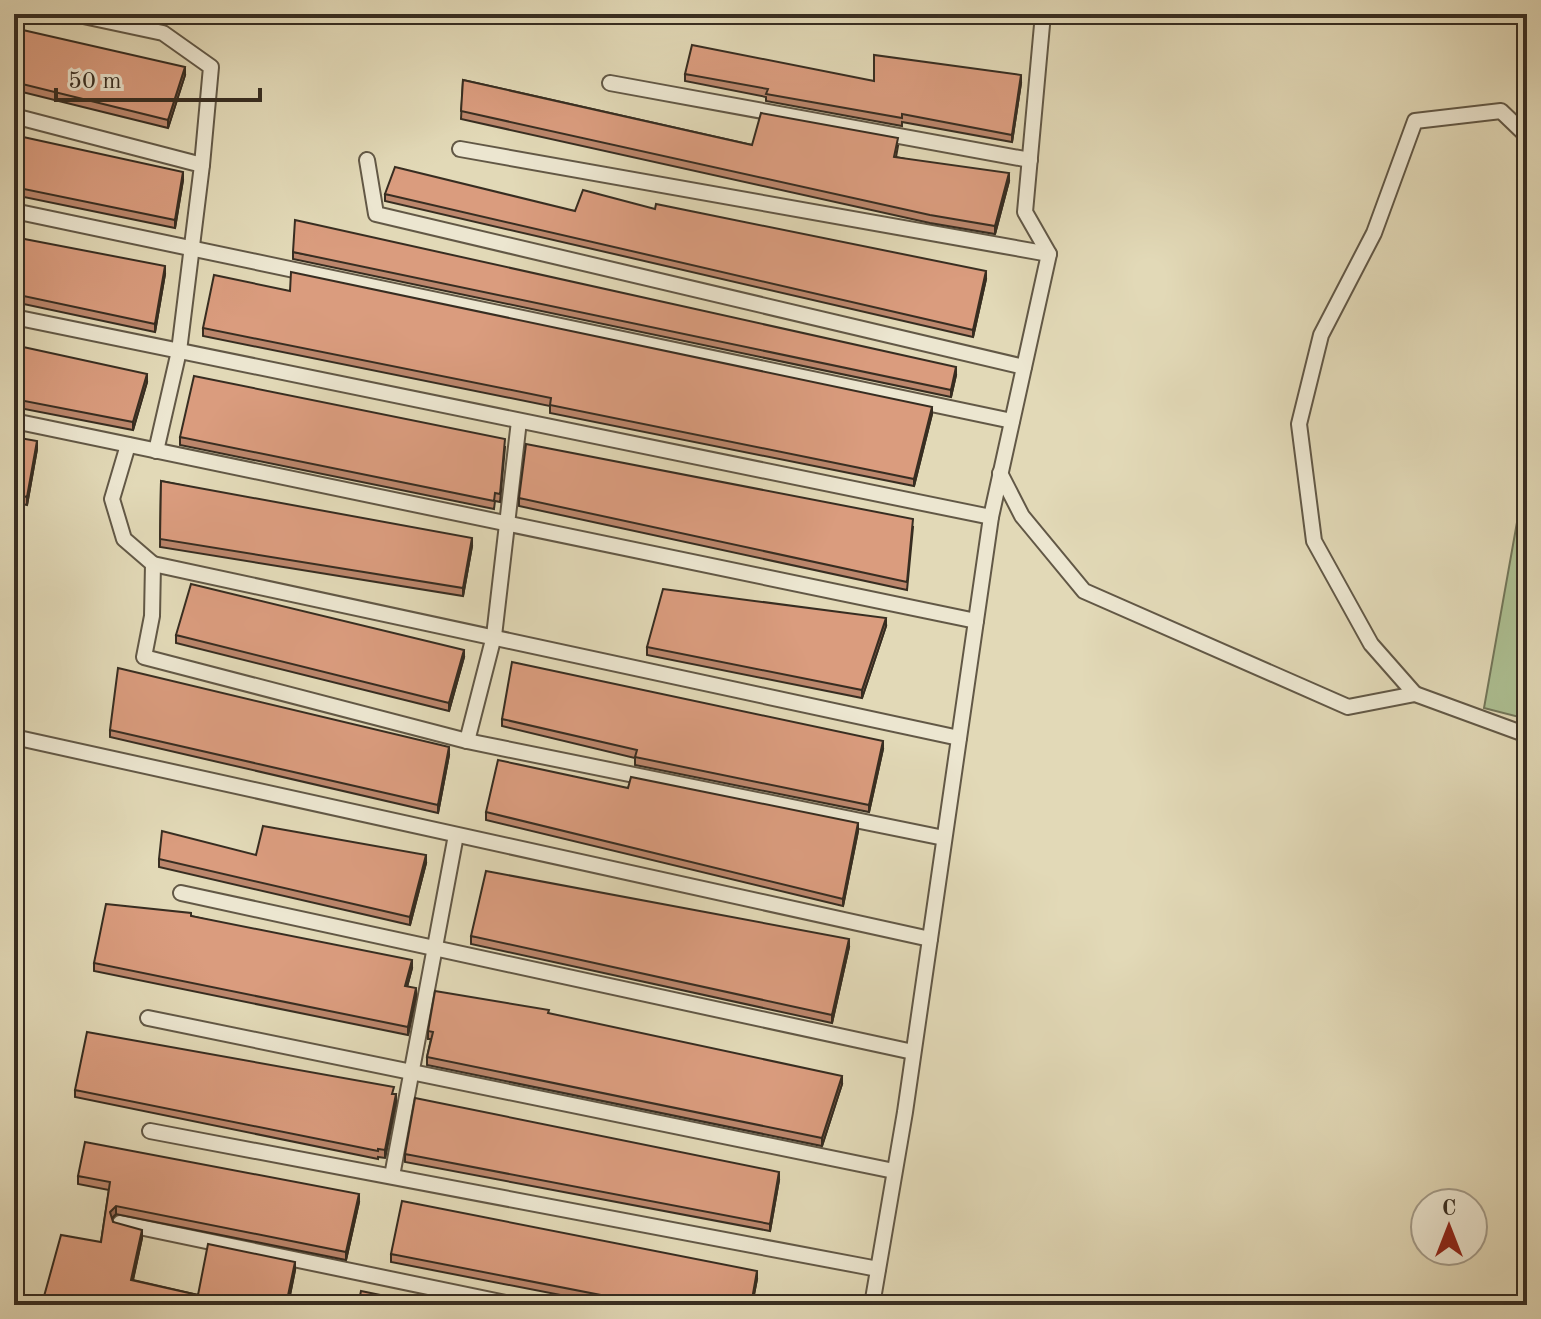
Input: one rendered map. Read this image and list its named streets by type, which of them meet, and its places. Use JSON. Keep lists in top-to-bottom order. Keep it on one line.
{"scale_bar":"50 m","north":"top"}
